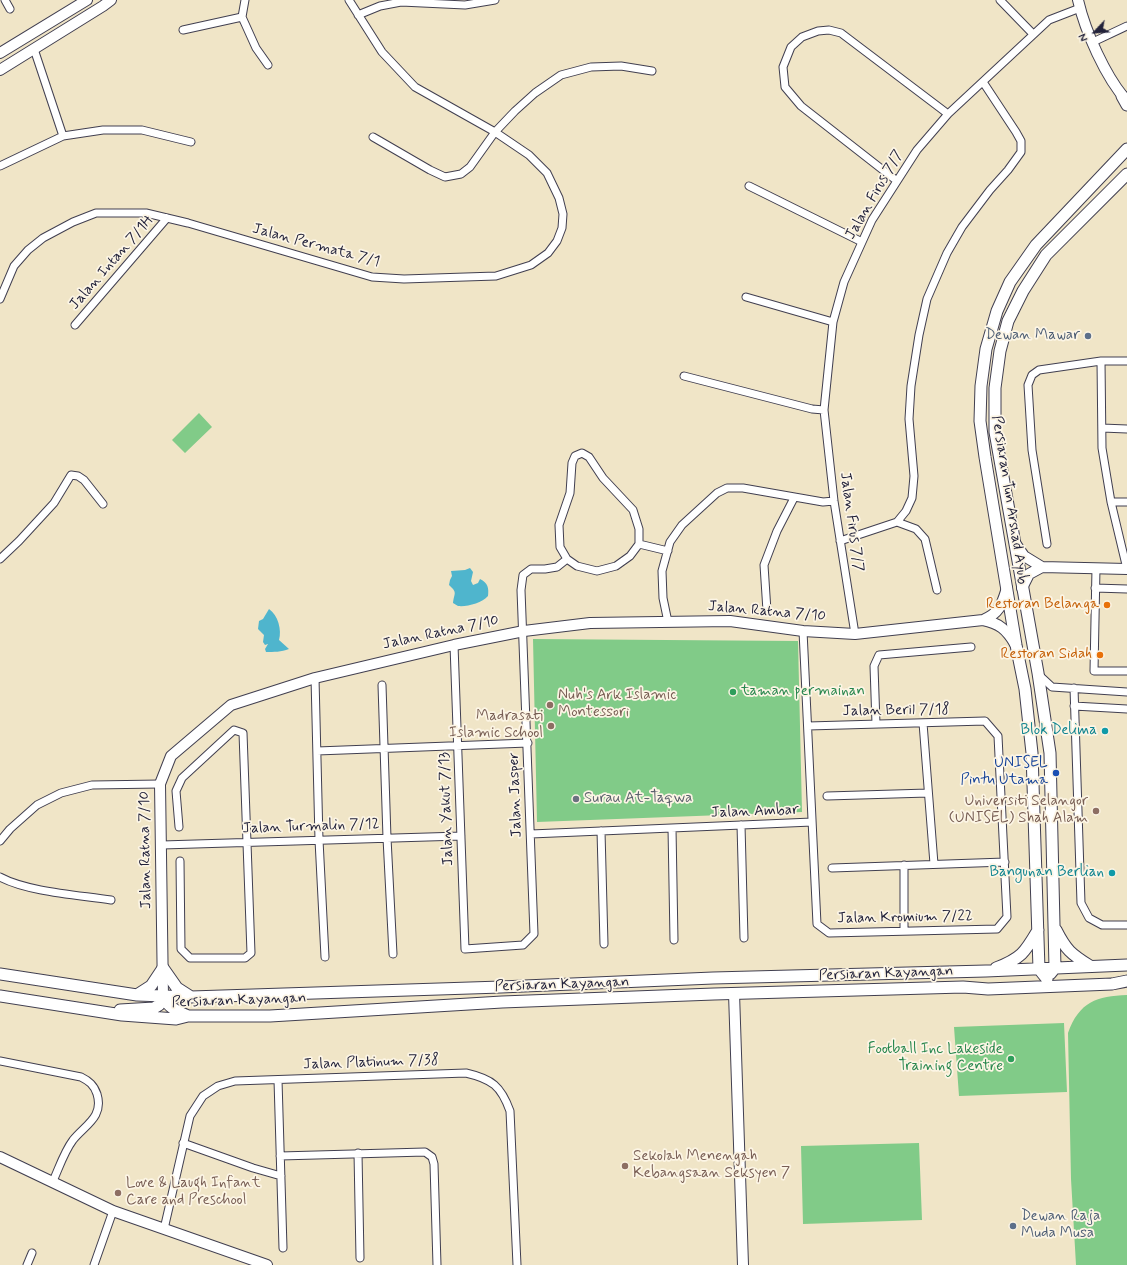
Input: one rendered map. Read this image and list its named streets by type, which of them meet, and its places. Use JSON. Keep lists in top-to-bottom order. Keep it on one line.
{"streets":{"main road":["Persiaran Tun Arshad Ayub","Persiaran Kayangan"],"street":["Jalan Firus 7/7","Jalan Permata 7/1","Jalan Intan 7/1H","Jalan Ratna 7/10","Jalan Beril 7/18","Jalan Jasper","Jalan Yakut 7/13","Jalan Ambar","Jalan Turmalin 7/12","Jalan Kromium 7/22","Jalan Platinum 7/38"]},"crossings":[["Jalan Firus 7/7","Jalan Ratna 7/10"],["Jalan Permata 7/1","Jalan Intan 7/1H"],["Persiaran Tun Arshad Ayub","Jalan Ratna 7/10"],["Persiaran Tun Arshad Ayub","Persiaran Kayangan"],["Jalan Ratna 7/10","Jalan Jasper"],["Jalan Ratna 7/10","Jalan Yakut 7/13"],["Jalan Ratna 7/10","Jalan Turmalin 7/12"],["Jalan Ratna 7/10","Persiaran Kayangan"],["Jalan Beril 7/18","Jalan Kromium 7/22"],["Jalan Jasper","Jalan Yakut 7/13"],["Jalan Jasper","Jalan Ambar"],["Jalan Yakut 7/13","Jalan Turmalin 7/12"],["Jalan Ambar","Jalan Kromium 7/22"]],"places":["Dewan Mawar","Restoran Belanga","Restoran Sidah","taman permainan","Nuh's Ark Islamic Montessori","Madrasati Islamic School","Blok Delima","UNISEL Pintu Utama","Surau At-Taqwa","Universiti Selangor (UNISEL) Shah Alam","Bangunan Berlian","Football Inc Lakeside Training Centre","Sekolah Menengah Kebangsaan Seksyen 7","Love & Laugh Infant Care and Preschool","Dewan Raja Muda Musa"],"north":"bottom left"}
